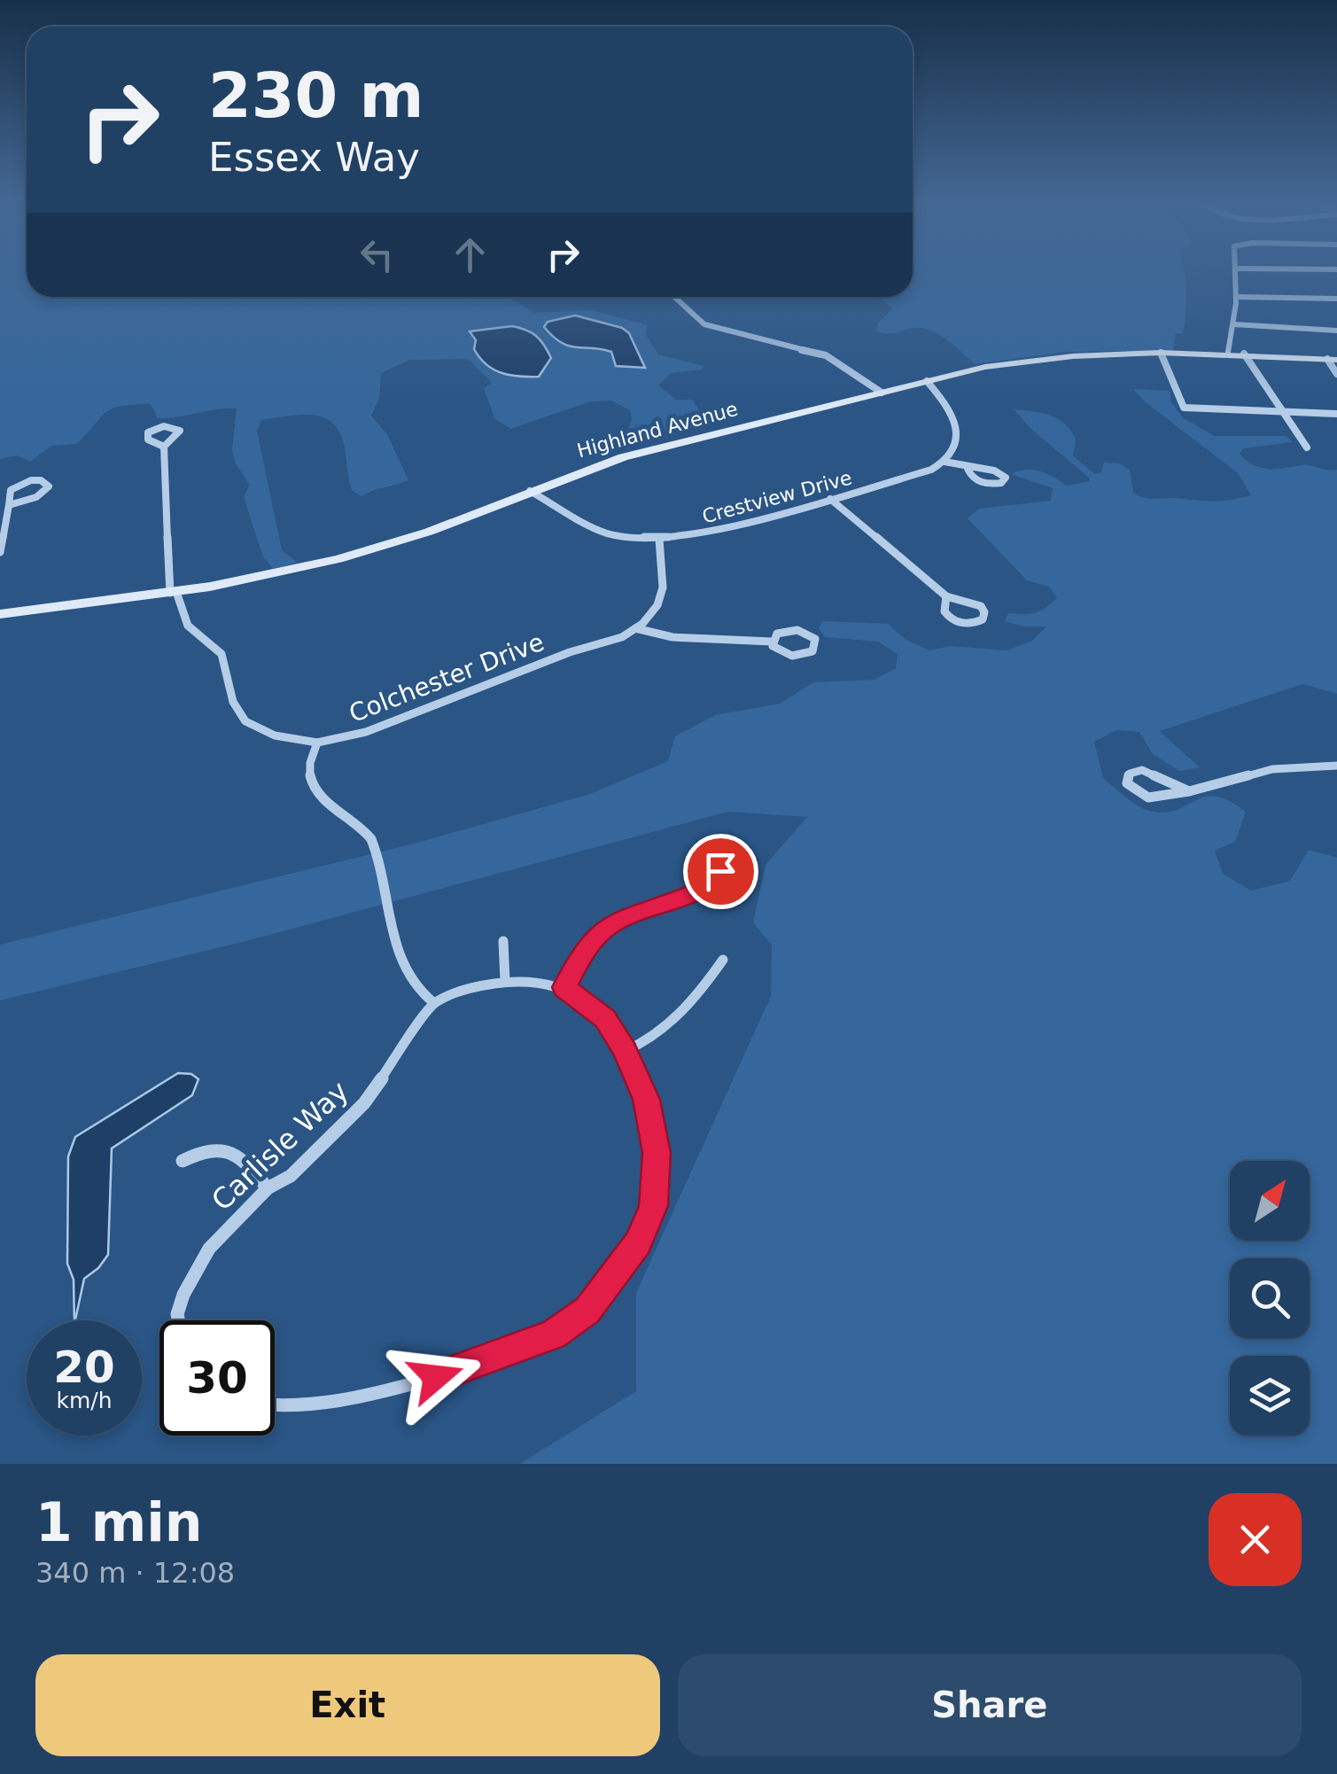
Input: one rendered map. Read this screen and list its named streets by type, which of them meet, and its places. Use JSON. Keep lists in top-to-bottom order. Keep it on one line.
{"streets":{"street":["Highland Avenue","Crestview Drive","Colchester Drive","Carlisle Way"]},"crossings":[["Highland Avenue","Crestview Drive"],["Highland Avenue","Colchester Drive"]],"north":"top right","page":{"turn":["230 m","Essex Way"],"speed":"20 km/h","limit":"30","heading":["1 min","340 m · 12:08"],"buttons":["Exit","Share"]}}
